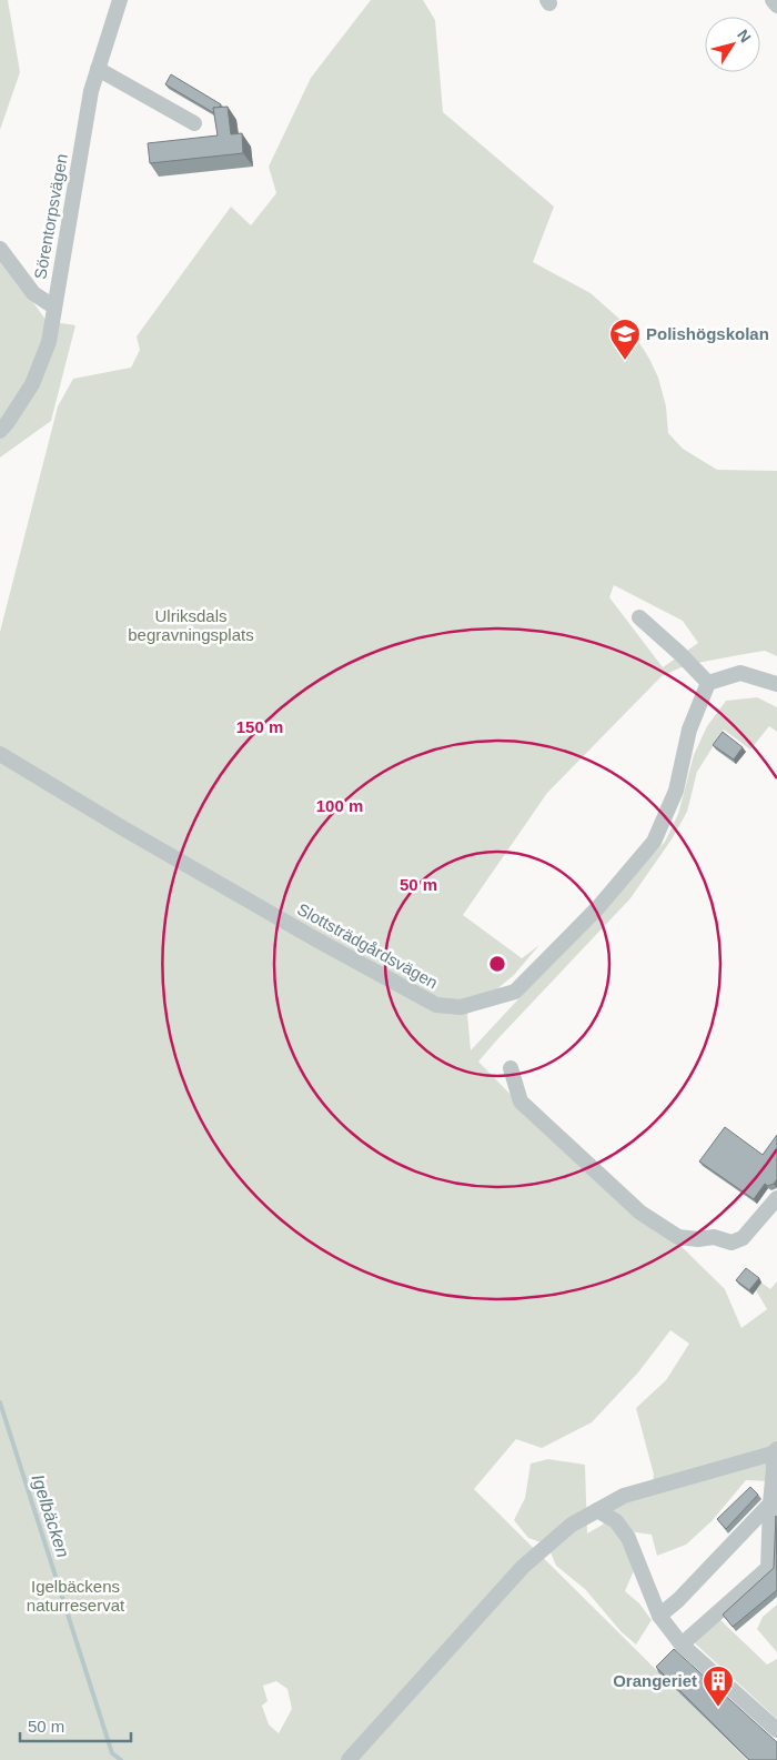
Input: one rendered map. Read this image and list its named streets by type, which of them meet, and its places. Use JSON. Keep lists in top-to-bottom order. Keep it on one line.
{"streets":{"street":["Sörentorpsvägen","Slottsträdgårdsvägen"]},"water":["Igelbäcken"],"parks":["Ulriksdals begravningsplats","Igelbäckens naturreservat"],"places":{"school or university":["Polishögskolan"],"building":["Orangeriet"]},"scale_bar":"50 m","north":"top right","rings":["150 m","100 m","50 m"]}
